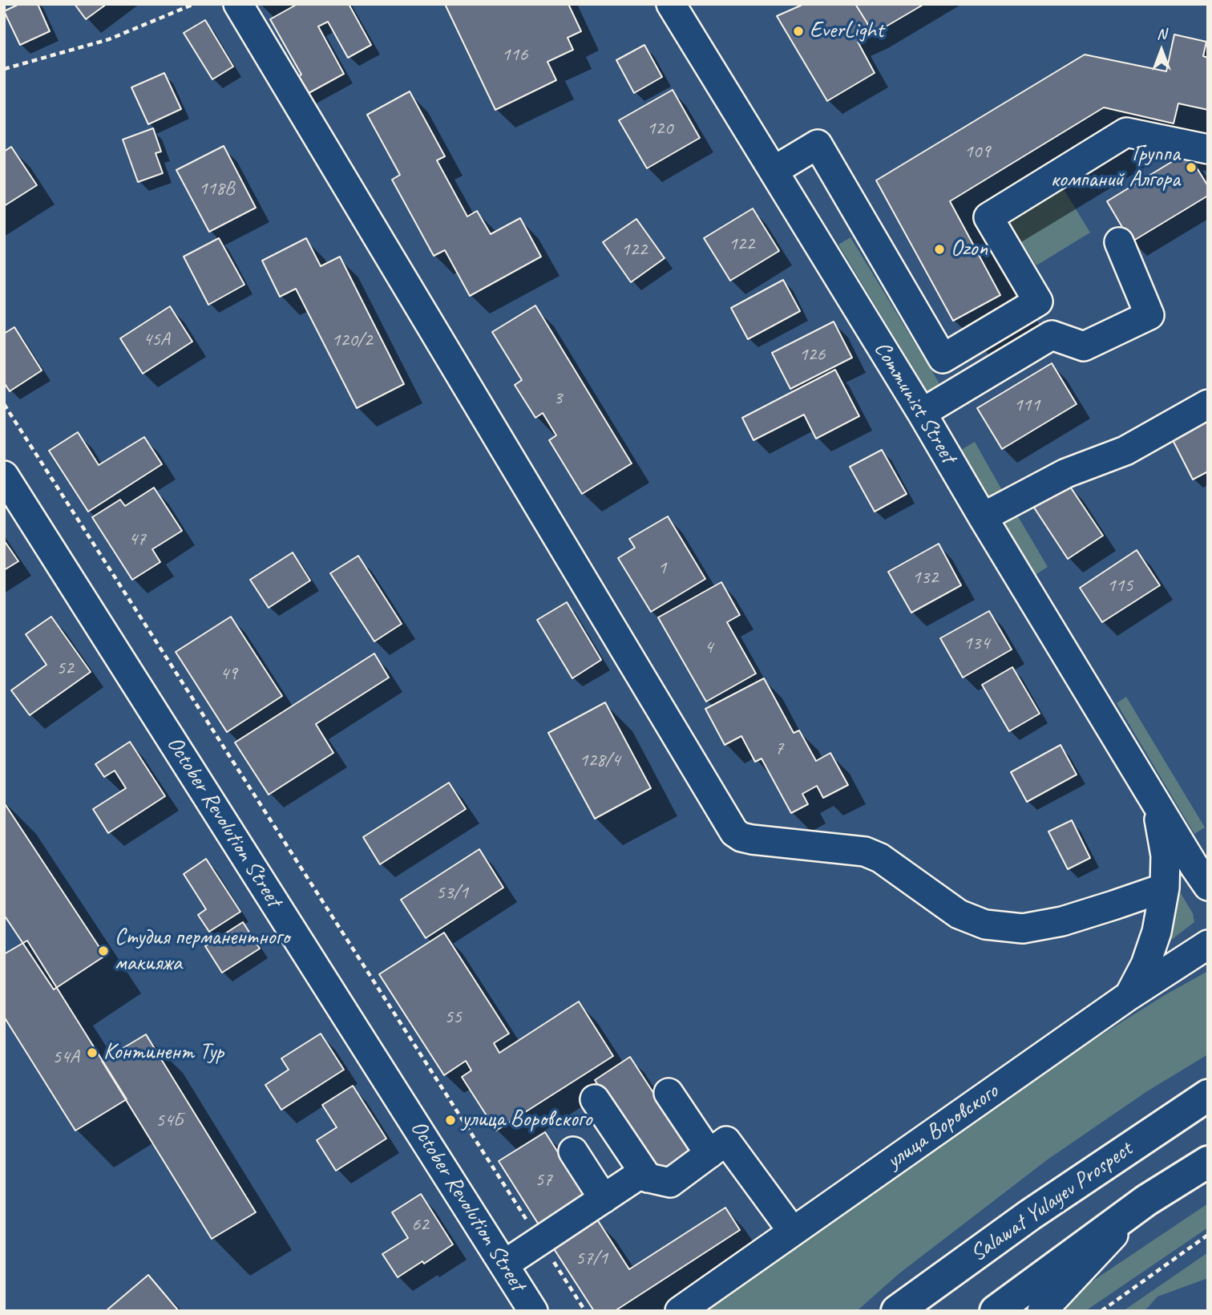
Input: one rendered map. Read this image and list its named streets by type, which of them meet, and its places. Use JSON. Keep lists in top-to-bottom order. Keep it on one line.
{"streets":{"main road":["Salawat Yulayev Prospect"],"street":["Communist Street","October Revolution Street","улица Воровского"]},"crossings":[["Communist Street","улица Воровского"]],"places":["EverLight","Группа компаний Алгора","Ozon","Студия перманентного макияжа","Континент Тур","улица Воровского"],"house_numbers":["116","120","109","118В","122","122","45А","120/2","126","3","111","47","1","132","115","134","4","52","49","7","128/4","53/1","55","54А","54Б","57","62","57/1"],"north":"top"}
